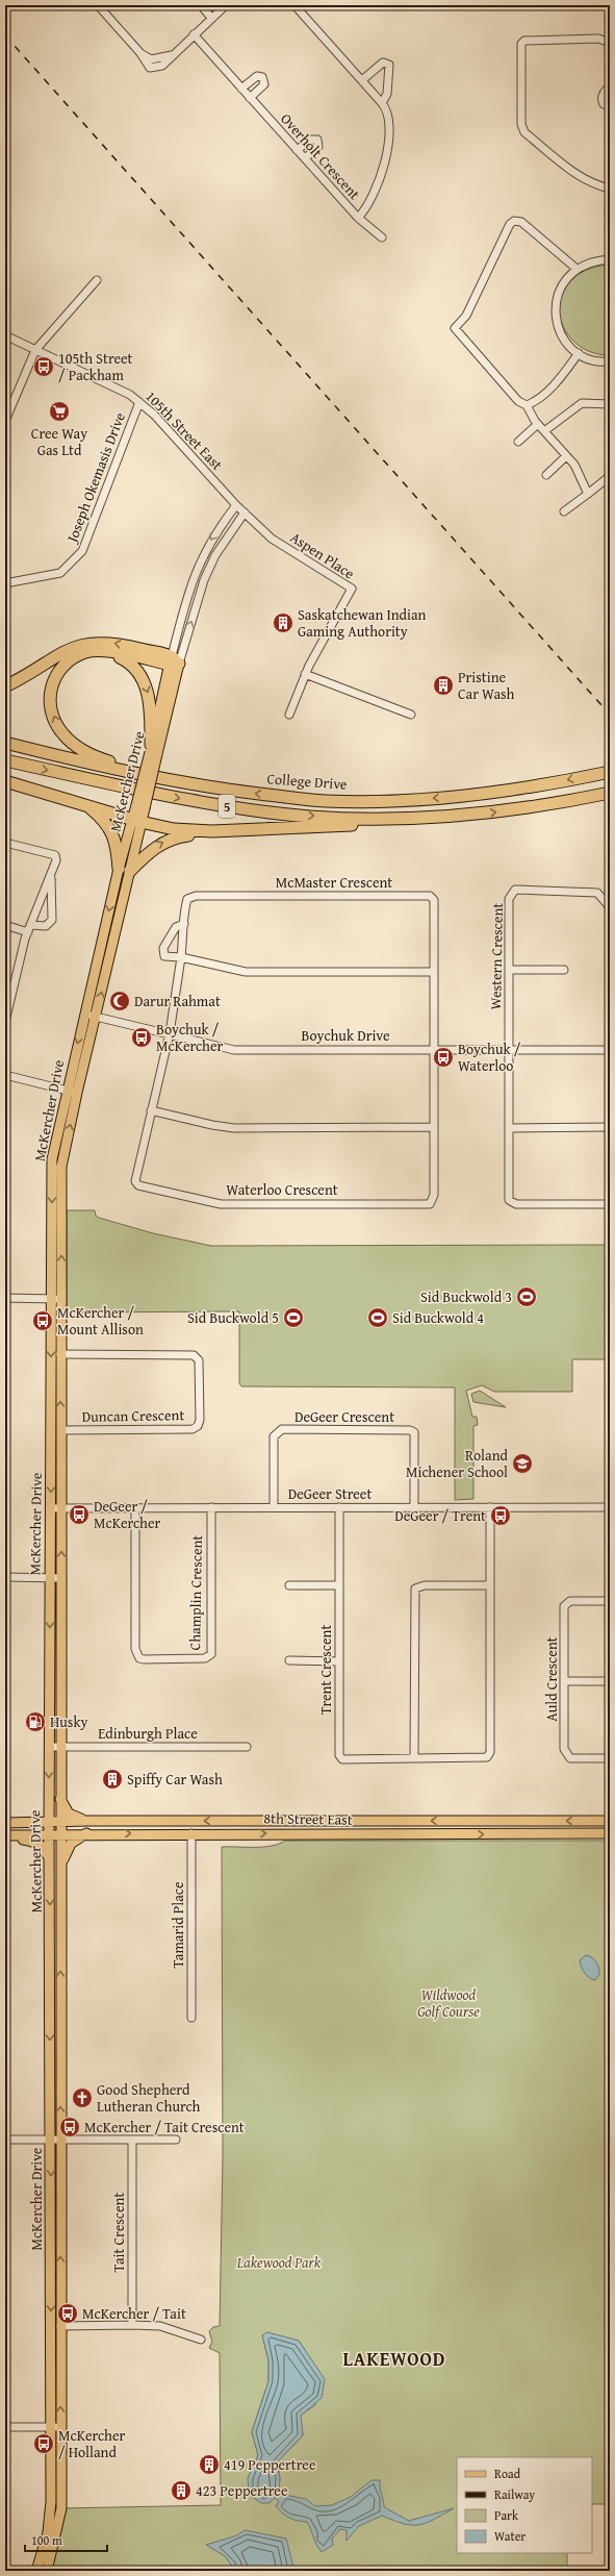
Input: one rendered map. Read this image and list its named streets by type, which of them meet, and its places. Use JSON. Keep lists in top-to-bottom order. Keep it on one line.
{"streets":{"highway":["College Drive","5"],"main road":["McKercher Drive","8th Street East"],"street":["Overholt Crescent","105th Street East","Joseph Okemasis Drive","Aspen Place","McMaster Crescent","Western Crescent","Boychuk Drive","Waterloo Crescent","Duncan Crescent","DeGeer Crescent","DeGeer Street","Champlin Crescent","Trent Crescent","Auld Crescent","Edinburgh Place","Tamarid Place","Tait Crescent"]},"crossings":[["105th Street East","Joseph Okemasis Drive"],["105th Street East","Aspen Place"],["105th Street East","McKercher Drive"],["Aspen Place","McKercher Drive"],["McKercher Drive","Boychuk Drive"],["McKercher Drive","Duncan Crescent"],["McKercher Drive","DeGeer Street"],["McKercher Drive","Edinburgh Place"],["McKercher Drive","8th Street East"],["McMaster Crescent","Boychuk Drive"],["McMaster Crescent","Waterloo Crescent"],["Western Crescent","Boychuk Drive"],["Boychuk Drive","Waterloo Crescent"],["DeGeer Crescent","DeGeer Street"],["DeGeer Street","Champlin Crescent"],["DeGeer Street","Trent Crescent"],["8th Street East","Tamarid Place"]],"districts":["LAKEWOOD"],"parks":["Wildwood Golf Course","Lakewood Park"],"places":{"bus stop":["105th Street / Packham","Boychuk / McKercher","Boychuk / Waterloo","McKercher / Mount Allison","DeGeer / McKercher","DeGeer / Trent","McKercher / Tait Crescent","McKercher / Tait","McKercher / Holland"],"supermarket":["Cree Way Gas Ltd"],"building":["Saskatchewan Indian Gaming Authority","Pristine Car Wash","Spiffy Car Wash","419 Peppertree","423 Peppertree"],"mosque":["Darur Rahmat"],"sports":["Sid Buckwold 3","Sid Buckwold 5","Sid Buckwold 4"],"school or university":["Roland Michener School"],"fuel station":["Husky"],"church":["Good Shepherd Lutheran Church"]},"legend":["Road","Railway","Park","Water"],"scale_bar":"100 m"}
